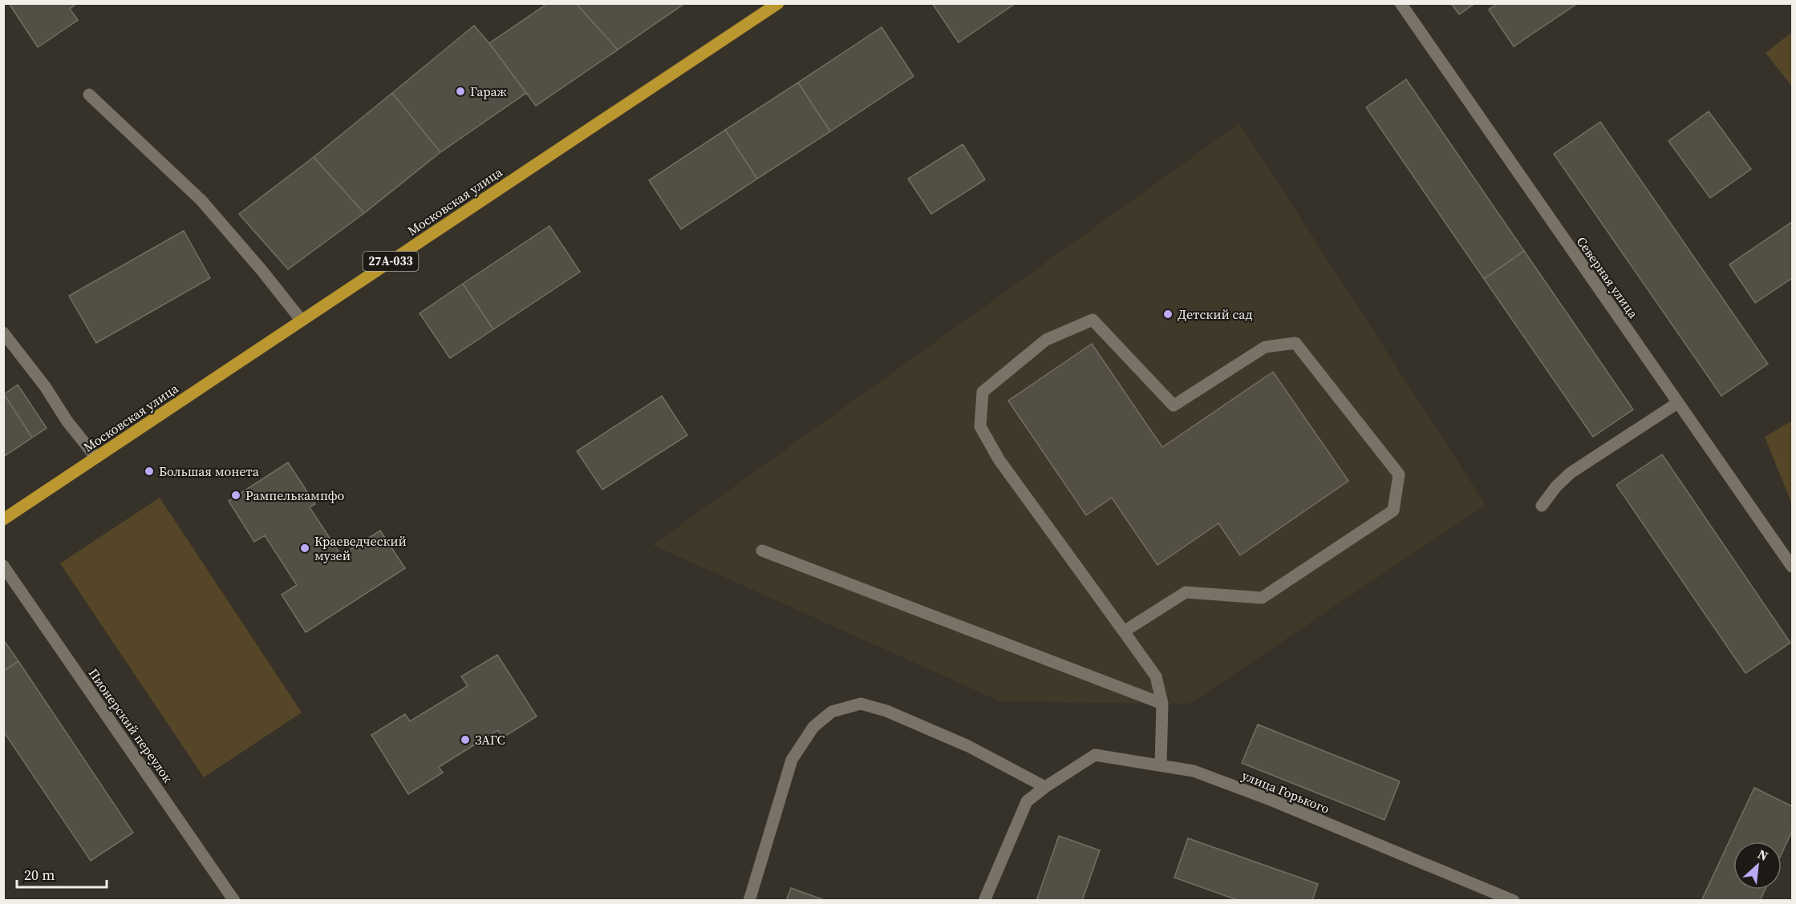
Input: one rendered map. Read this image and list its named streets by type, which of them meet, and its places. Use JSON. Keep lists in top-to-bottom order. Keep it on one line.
{"streets":{"main road":["Московская улица","27А-033"],"street":["Северная улица","Пионерский переулок","улица Горького"]},"places":["Гараж","Детский сад","Большая монета","Рампелькампфо","Краеведческий музей","ЗАГС"],"scale_bar":"20 m","north":"top right"}
